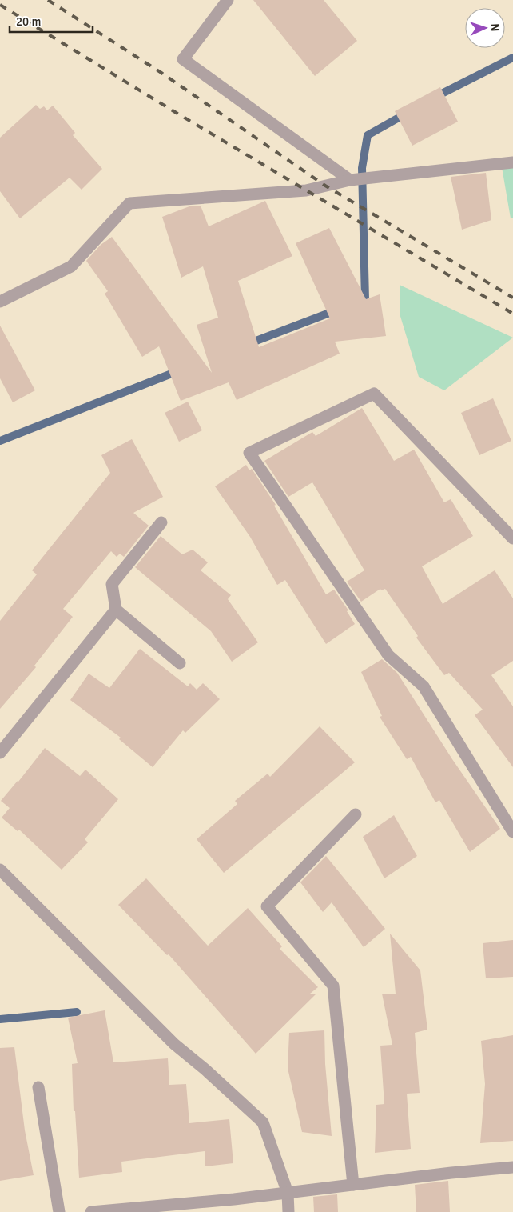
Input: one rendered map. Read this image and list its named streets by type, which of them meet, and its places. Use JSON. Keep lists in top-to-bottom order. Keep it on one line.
{"scale_bar":"20 m","north":"right"}
